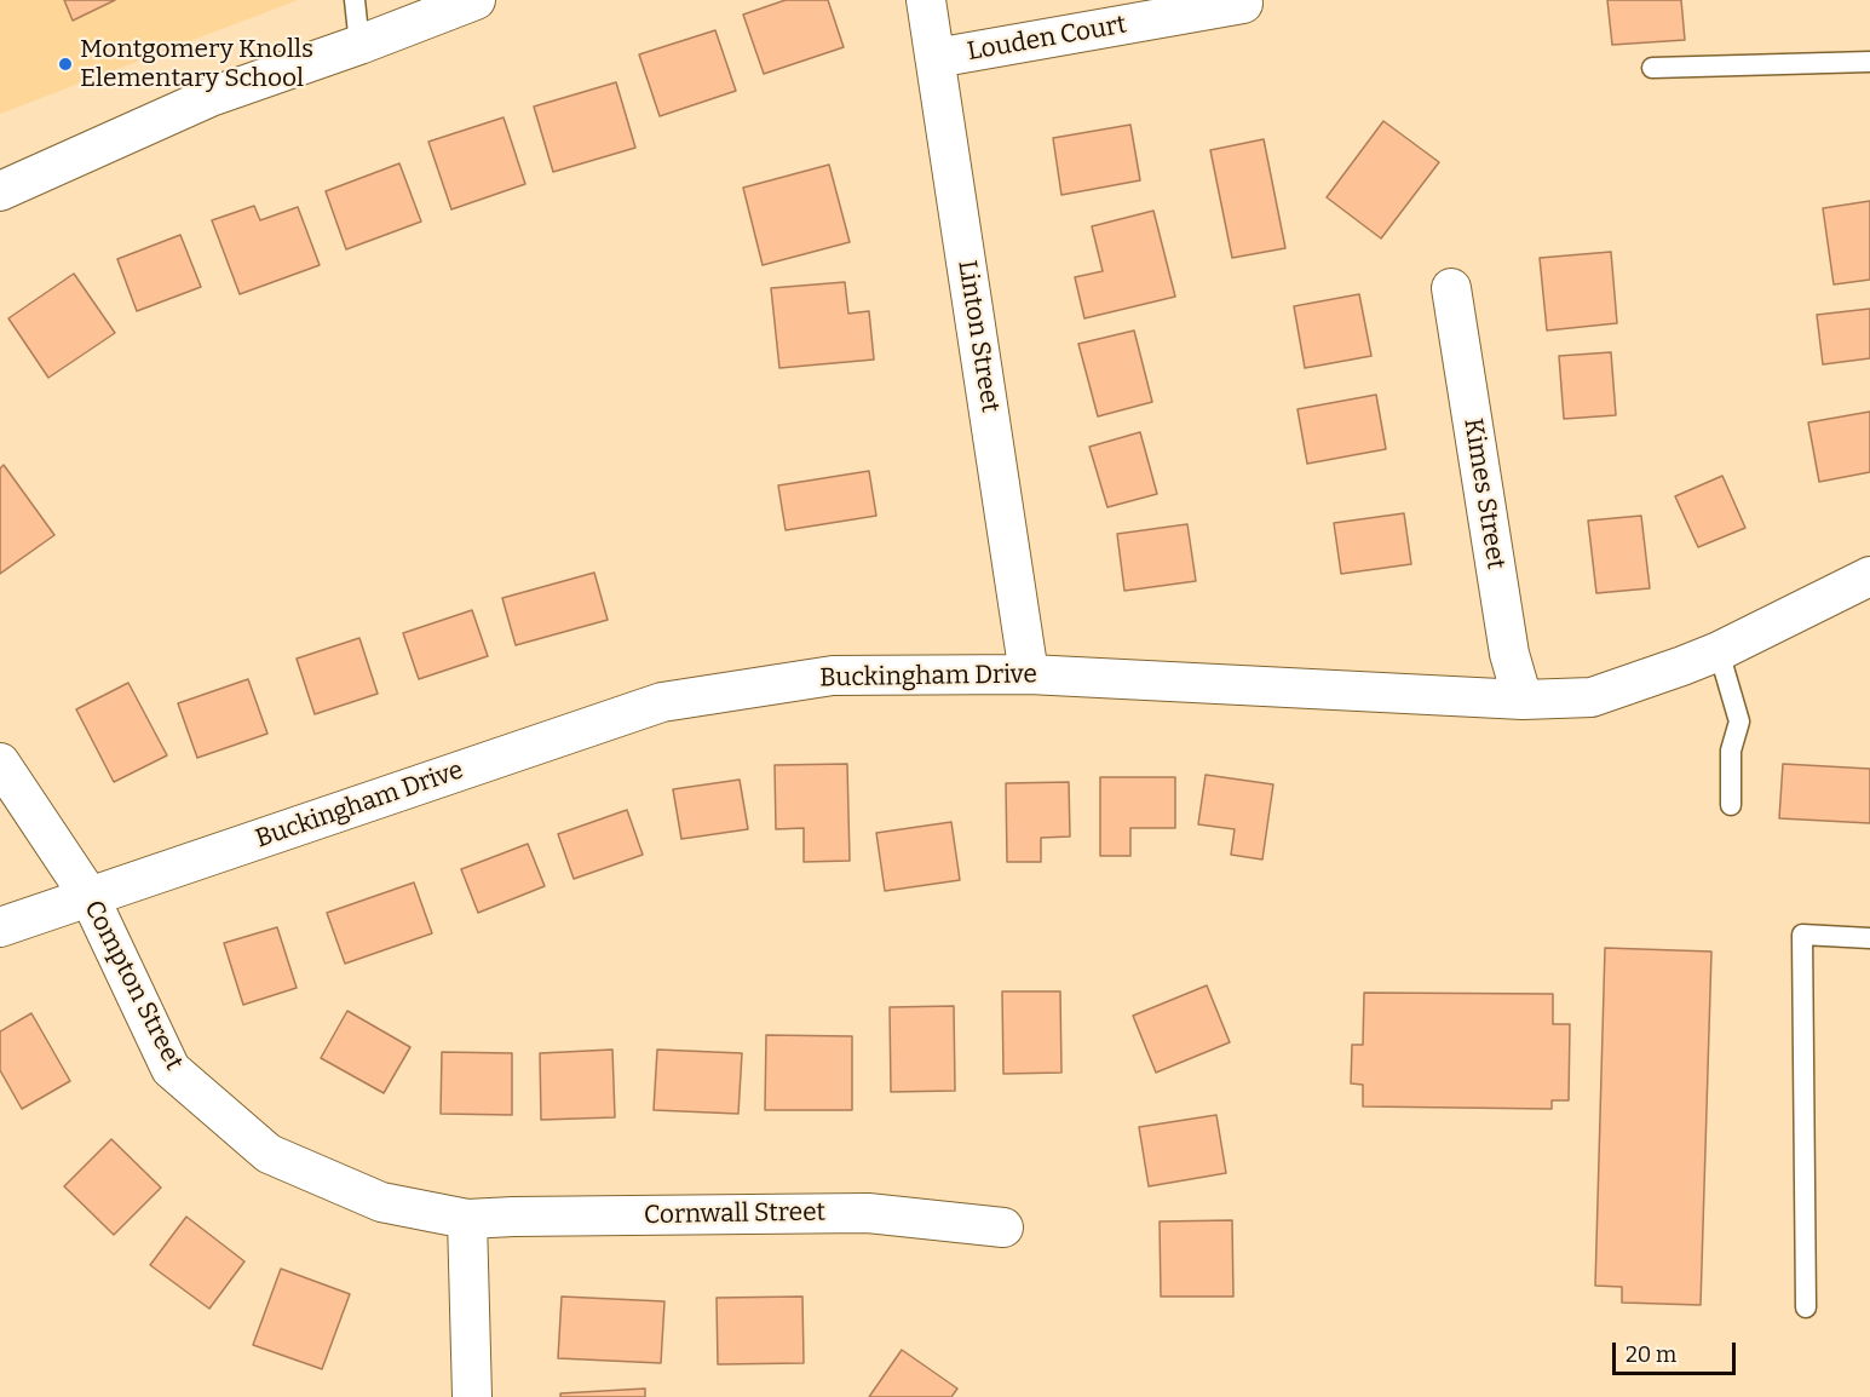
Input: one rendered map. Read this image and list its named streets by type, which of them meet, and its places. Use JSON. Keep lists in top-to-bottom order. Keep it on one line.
{"streets":{"street":["Louden Court","Linton Street","Kimes Street","Buckingham Drive","Compton Street","Cornwall Street"]},"crossings":[["Louden Court","Linton Street"],["Linton Street","Buckingham Drive"],["Kimes Street","Buckingham Drive"],["Buckingham Drive","Compton Street"],["Compton Street","Cornwall Street"]],"places":["Montgomery Knolls Elementary School"],"scale_bar":"20 m"}
